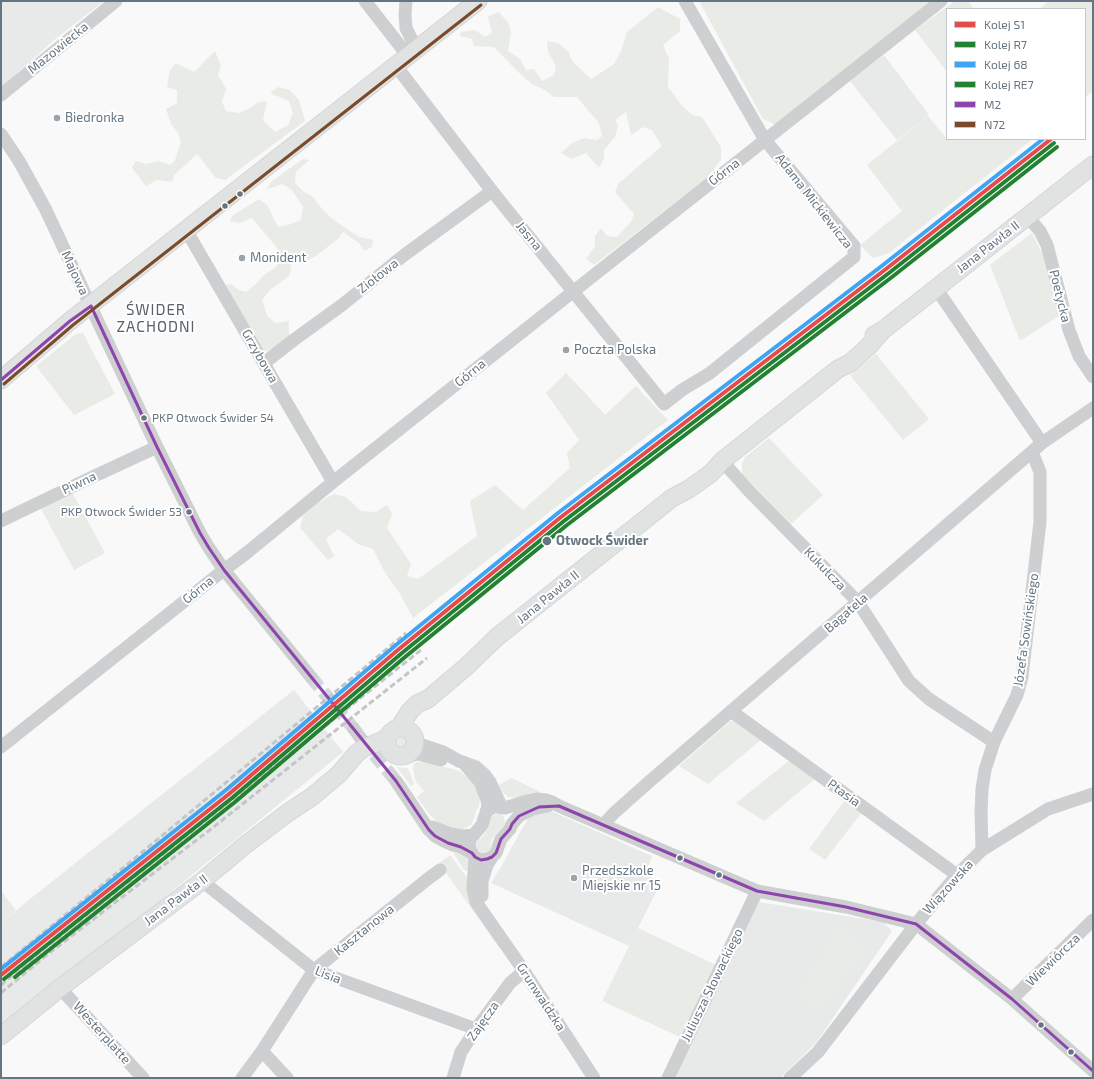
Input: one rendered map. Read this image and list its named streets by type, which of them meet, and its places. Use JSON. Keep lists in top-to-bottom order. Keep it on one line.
{"streets":{"main road":["Jana Pawła II"],"street":["Mazowiecka","Górna","Adama Mickiewicza","Jasna","Majowa","Ziołowa","Poetycka","Grzybowa","Piwna","Kukułcza","Bagatela","Józefa Sowińskiego","Ptasia","Wiązowska","Kasztanowa","Wiewiórcza","Lisia","Juliusza Słowackiego","Grunwaldzka","Zajęcza","Westerplatte"]},"crossings":[["Górna","Adama Mickiewicza"],["Górna","Jasna"],["Górna","Majowa"],["Górna","Grzybowa"],["Adama Mickiewicza","Jasna"],["Jasna","Ziołowa"],["Jana Pawła II","Poetycka"],["Jana Pawła II","Kukułcza"],["Jana Pawła II","Lisia"],["Jana Pawła II","Westerplatte"],["Majowa","Piwna"],["Ziołowa","Grzybowa"],["Kukułcza","Bagatela"],["Kukułcza","Józefa Sowińskiego"],["Bagatela","Józefa Sowińskiego"],["Bagatela","Ptasia"],["Józefa Sowińskiego","Wiązowska"],["Ptasia","Wiązowska"],["Kasztanowa","Lisia"],["Lisia","Zajęcza"],["Grunwaldzka","Zajęcza"]],"districts":["ŚWIDER ZACHODNI"],"places":["Biedronka","Monident","Poczta Polska","PKP Otwock Świder 54","PKP Otwock Świder 53","Otwock Świder","Przedszkole Miejskie nr 15"],"lines":["transit line N72","rail line S1","rail line 68","rail line R7","rail line RE7","transit line M2"],"legend":["Kolej S1","Kolej R7","Kolej 68","Kolej RE7","M2","N72"]}
